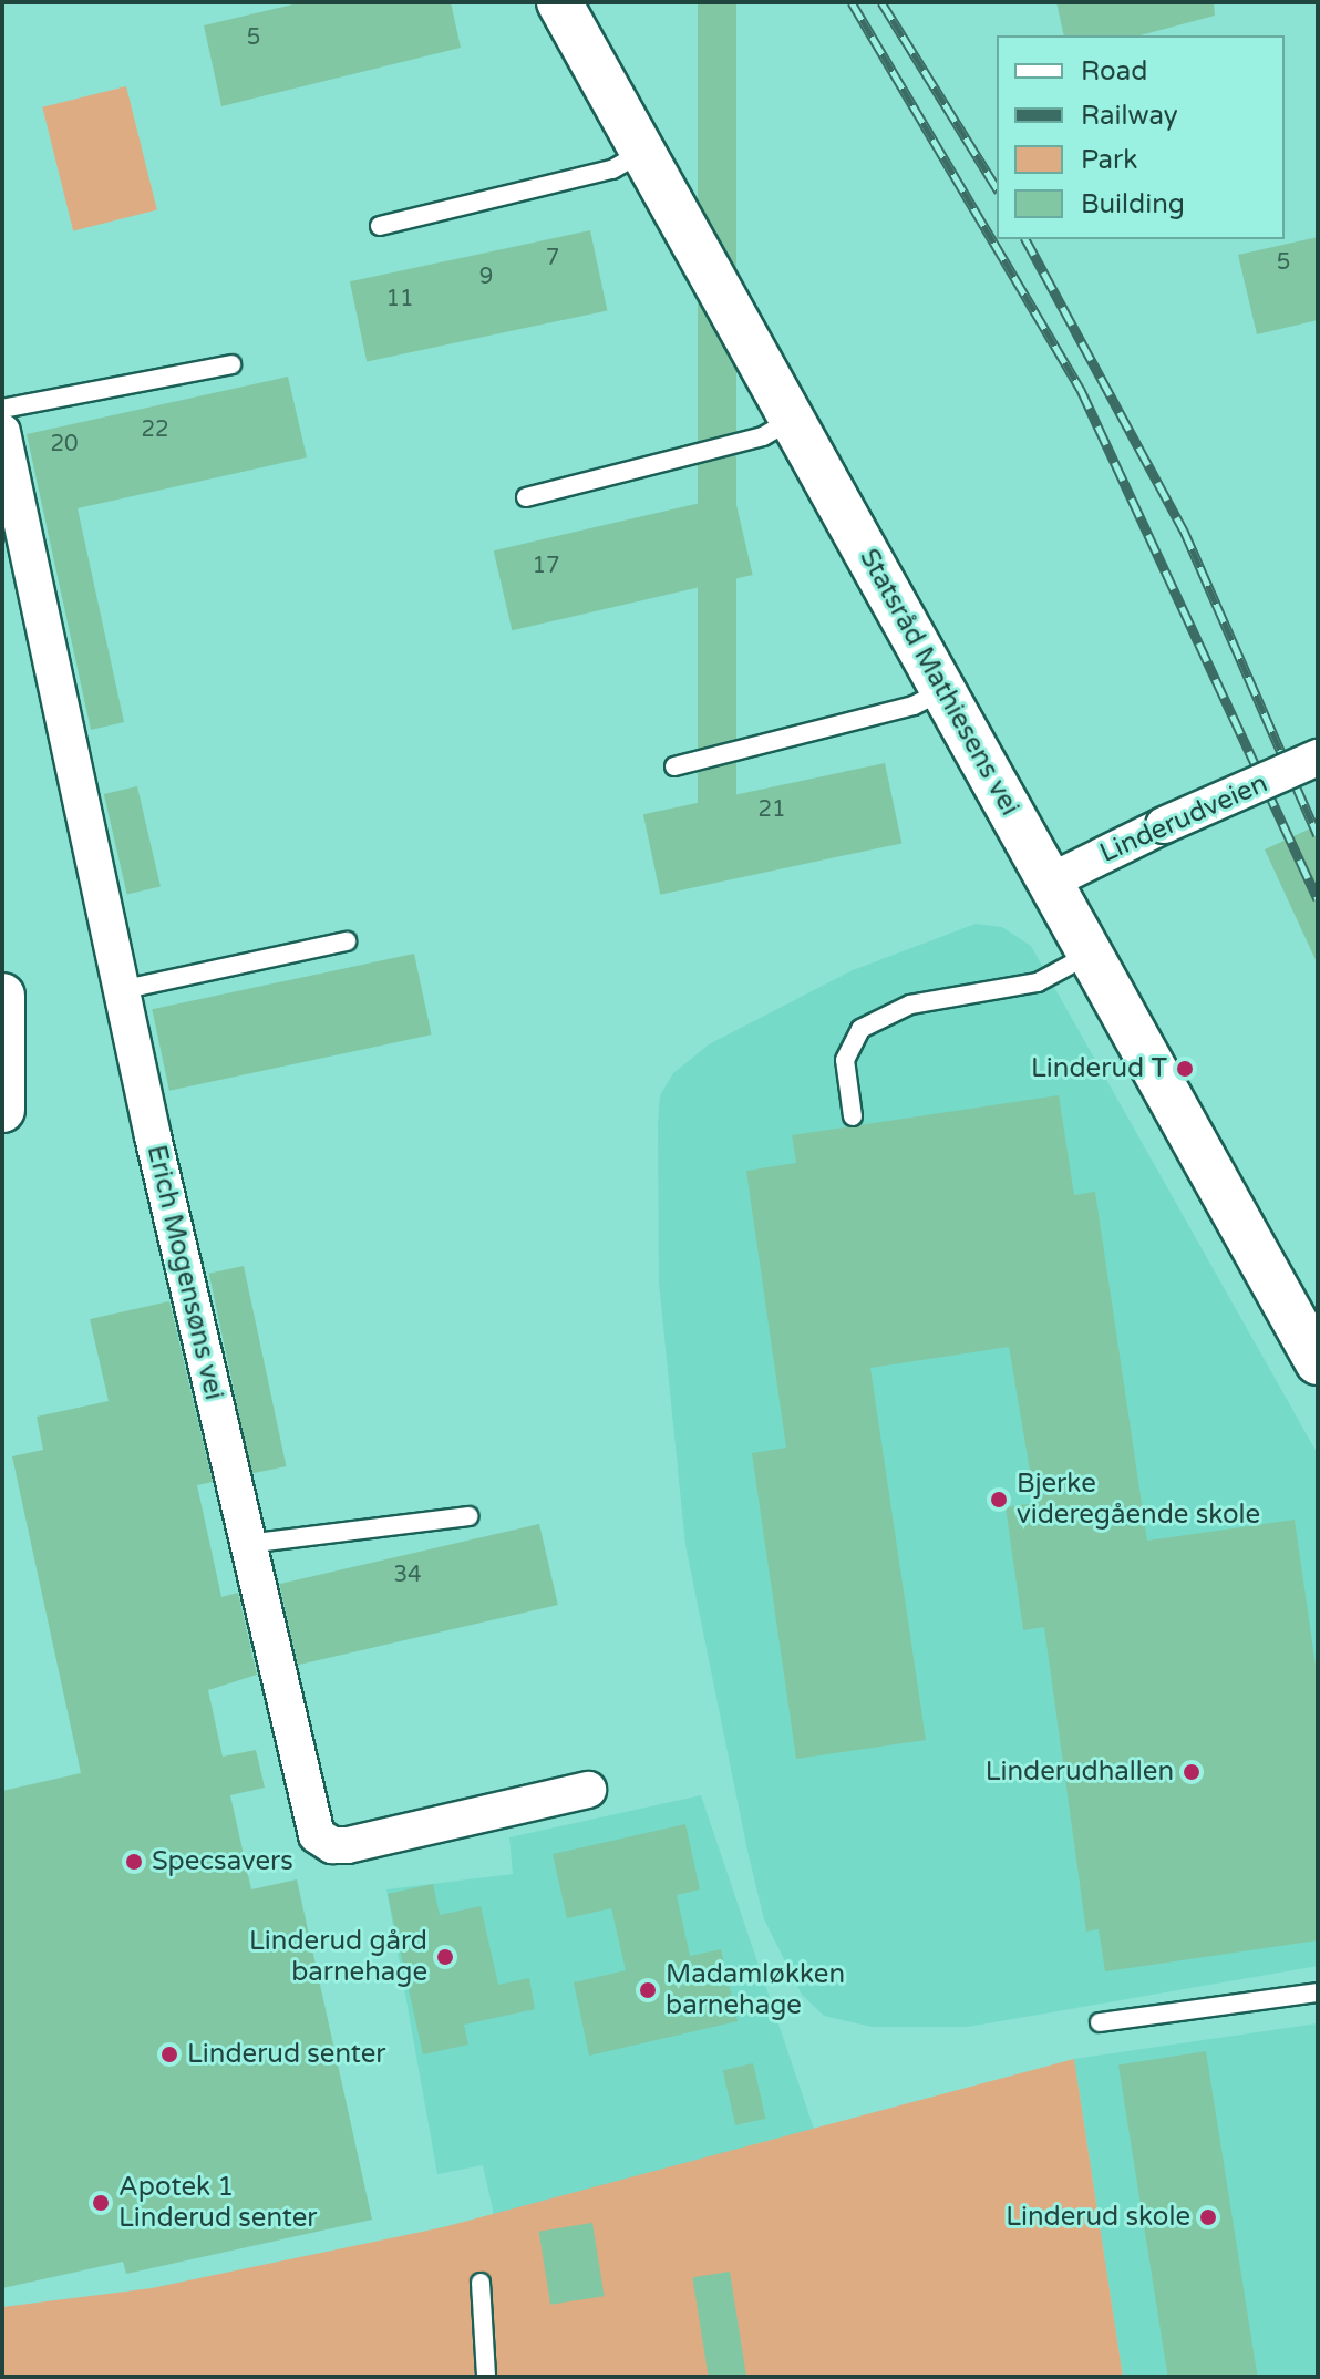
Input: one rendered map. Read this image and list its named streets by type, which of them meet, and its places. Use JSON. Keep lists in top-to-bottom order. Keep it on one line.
{"streets":{"street":["Statsråd Mathiesens vei","Linderudveien","Erich Mogensøns vei"]},"crossings":[["Statsråd Mathiesens vei","Linderudveien"]],"places":["Linderud T","Bjerke videregående skole","Linderudhallen","Specsavers","Linderud gård barnehage","Madamløkken barnehage","Linderud senter","Apotek 1 Linderud senter","Linderud skole"],"house_numbers":["5","7","5","9","11","22","20","17","21","34"],"legend":["Road","Railway","Park","Building"]}
